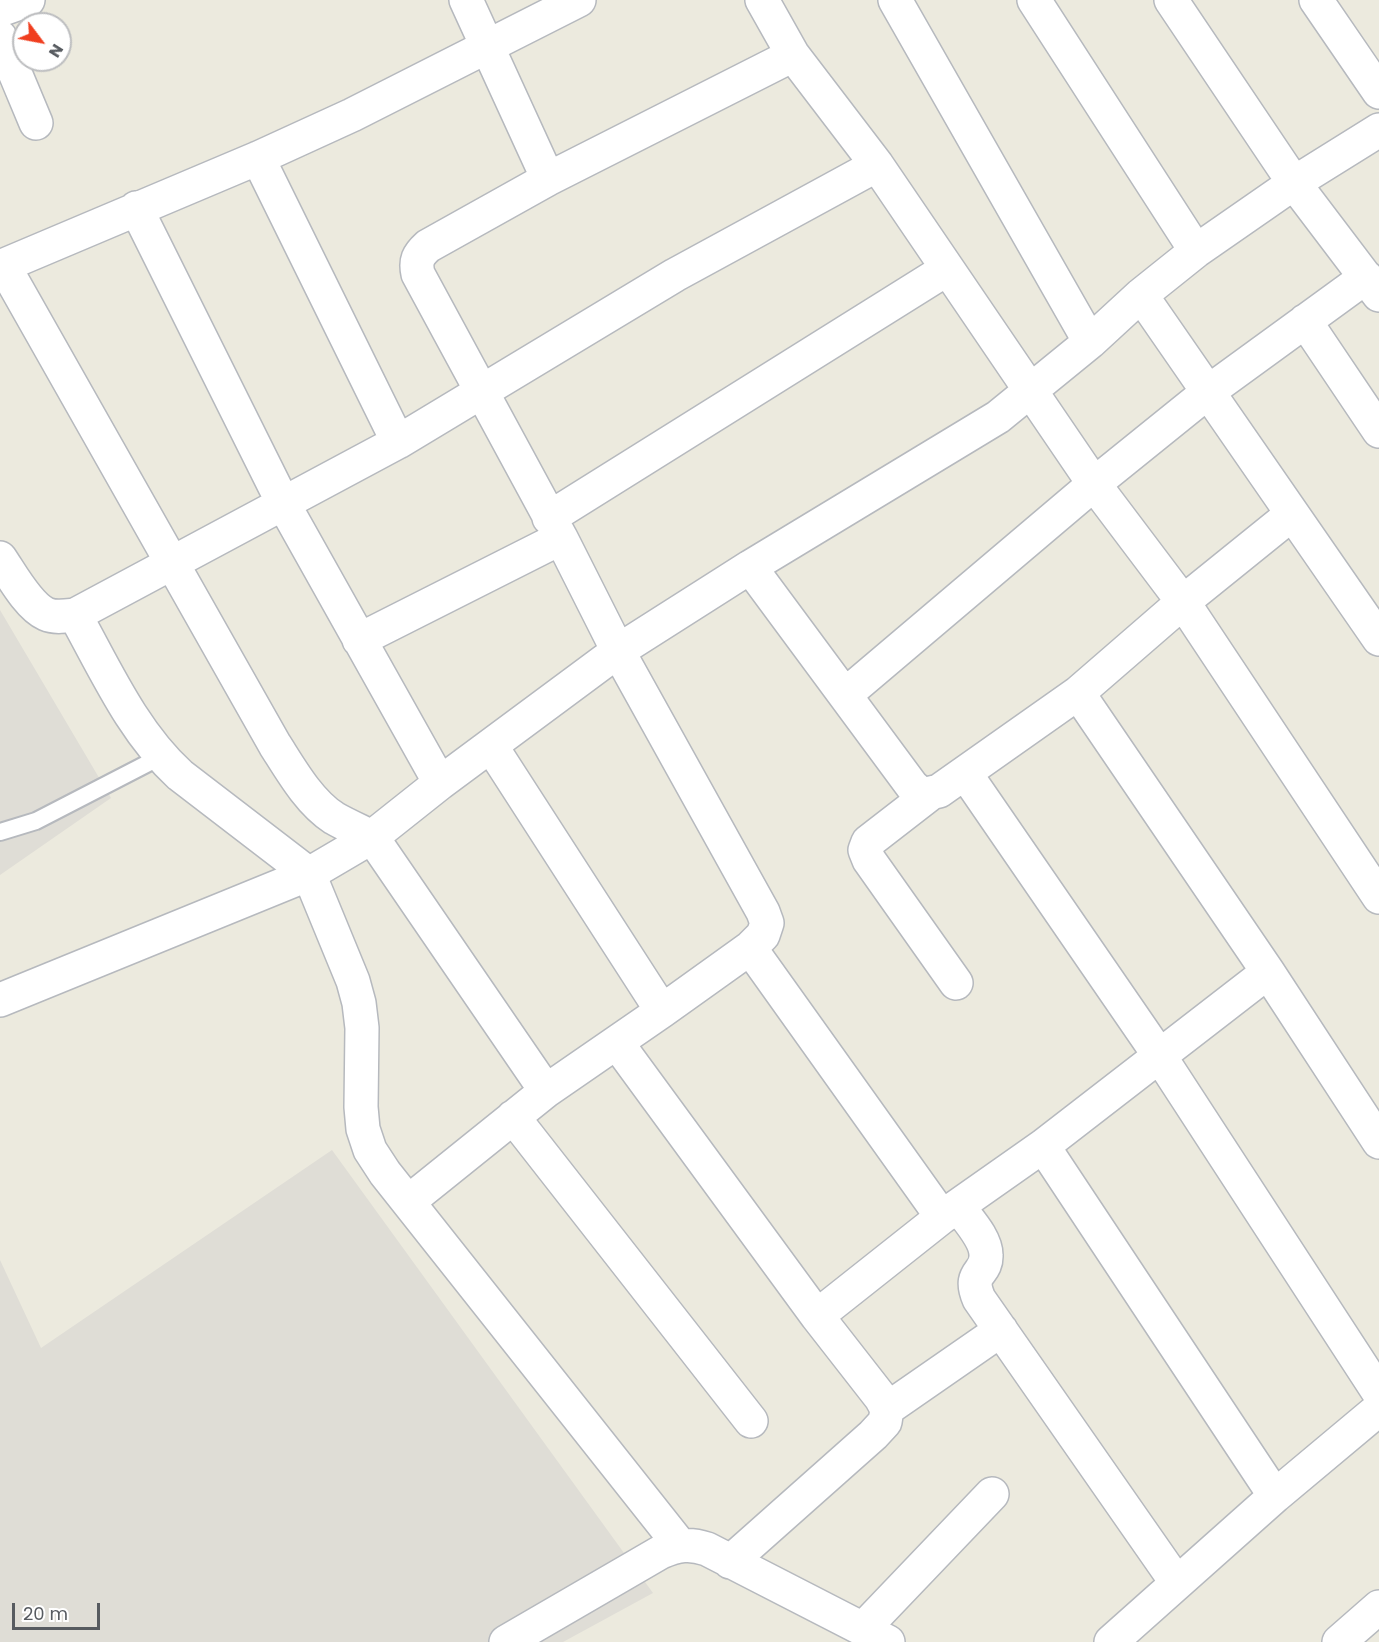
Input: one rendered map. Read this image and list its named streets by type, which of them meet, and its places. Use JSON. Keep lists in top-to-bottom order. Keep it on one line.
{"scale_bar":"20 m","north":"bottom right"}
